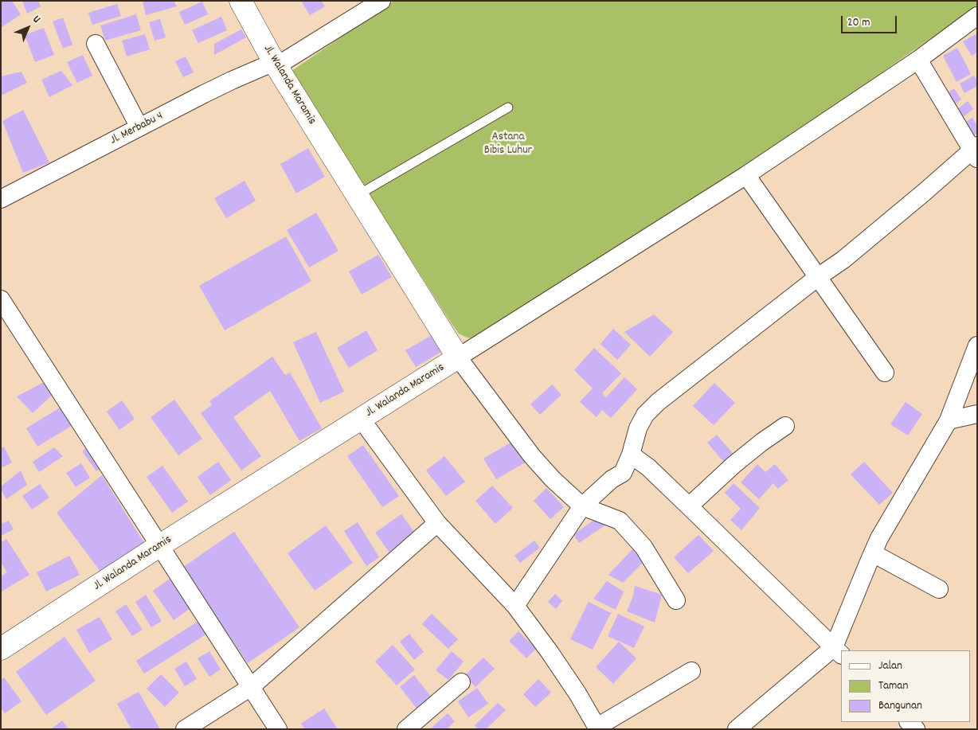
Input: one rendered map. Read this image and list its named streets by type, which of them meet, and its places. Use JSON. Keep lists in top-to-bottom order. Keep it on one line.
{"streets":{"street":["Jl. Walanda Maramis","Jl. Merbabu 4"]},"crossings":[["Jl. Walanda Maramis","Jl. Merbabu 4"]],"parks":["Astana Bibis Luhur"],"legend":["Jalan","Taman","Bangunan"],"scale_bar":"20 m","north":"top right"}
